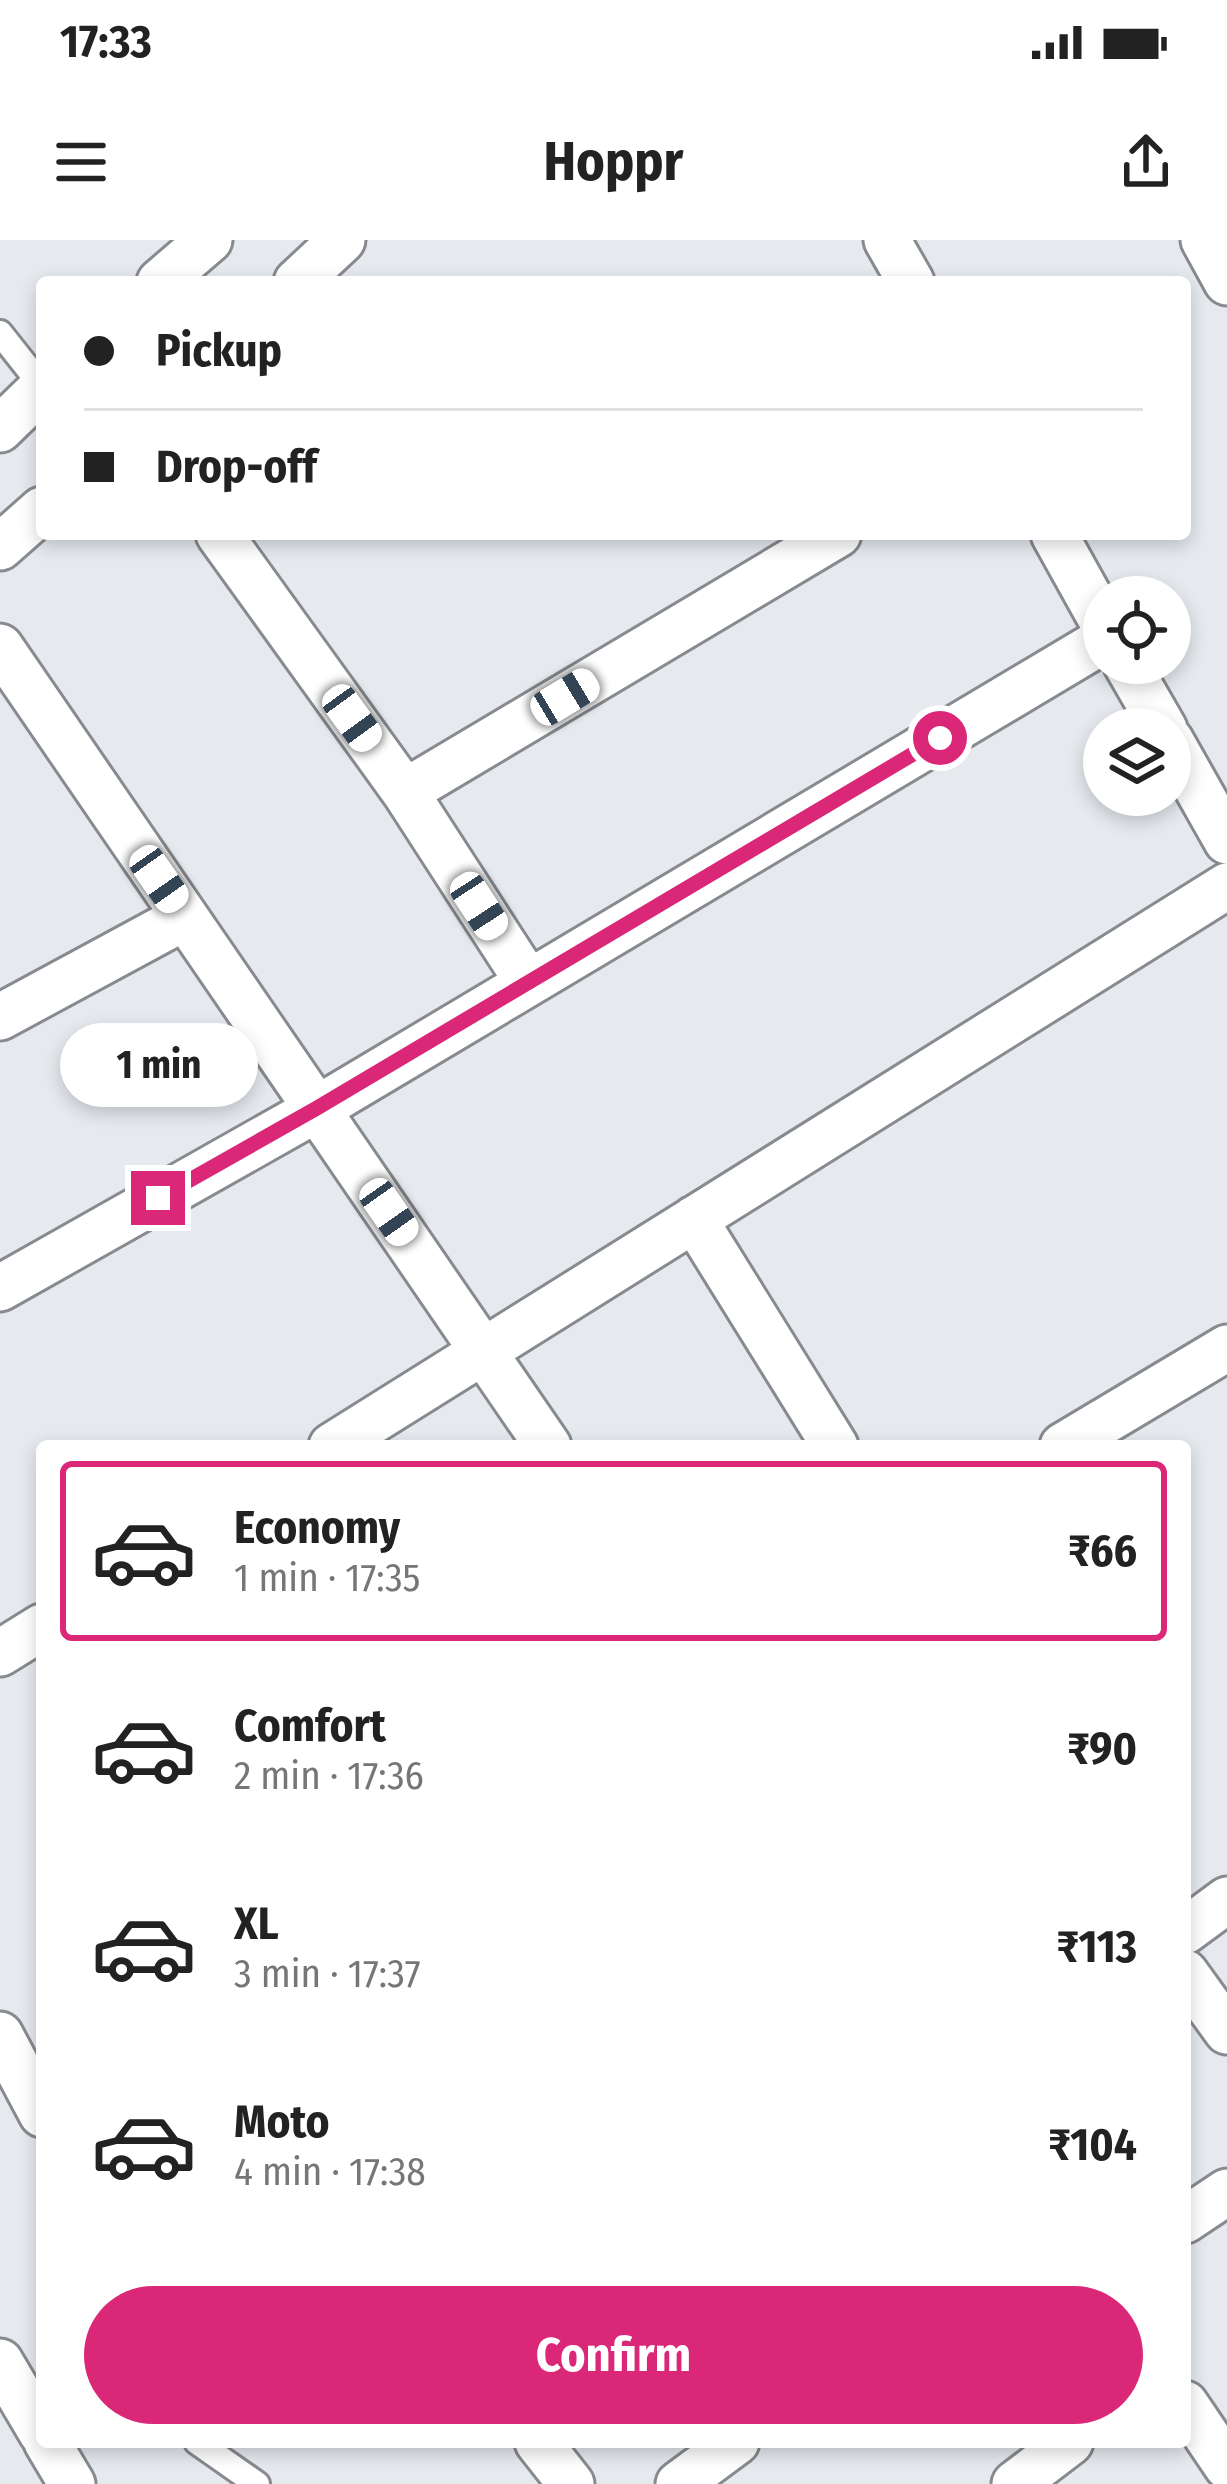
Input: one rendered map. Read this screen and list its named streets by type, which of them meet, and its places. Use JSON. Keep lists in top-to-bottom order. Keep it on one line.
{"page":{"status":"17:33","header":"Hoppr","banner":["Pickup","Drop-off"],"bubble":"1 min","list":[{"name":"Economy","note":"1 min · 17:35","value":"₹66"},{"name":"Comfort","note":"2 min · 17:36","value":"₹90"},{"name":"XL","note":"3 min · 17:37","value":"₹113"},{"name":"Moto","note":"4 min · 17:38","value":"₹104"}],"buttons":"Confirm"}}
